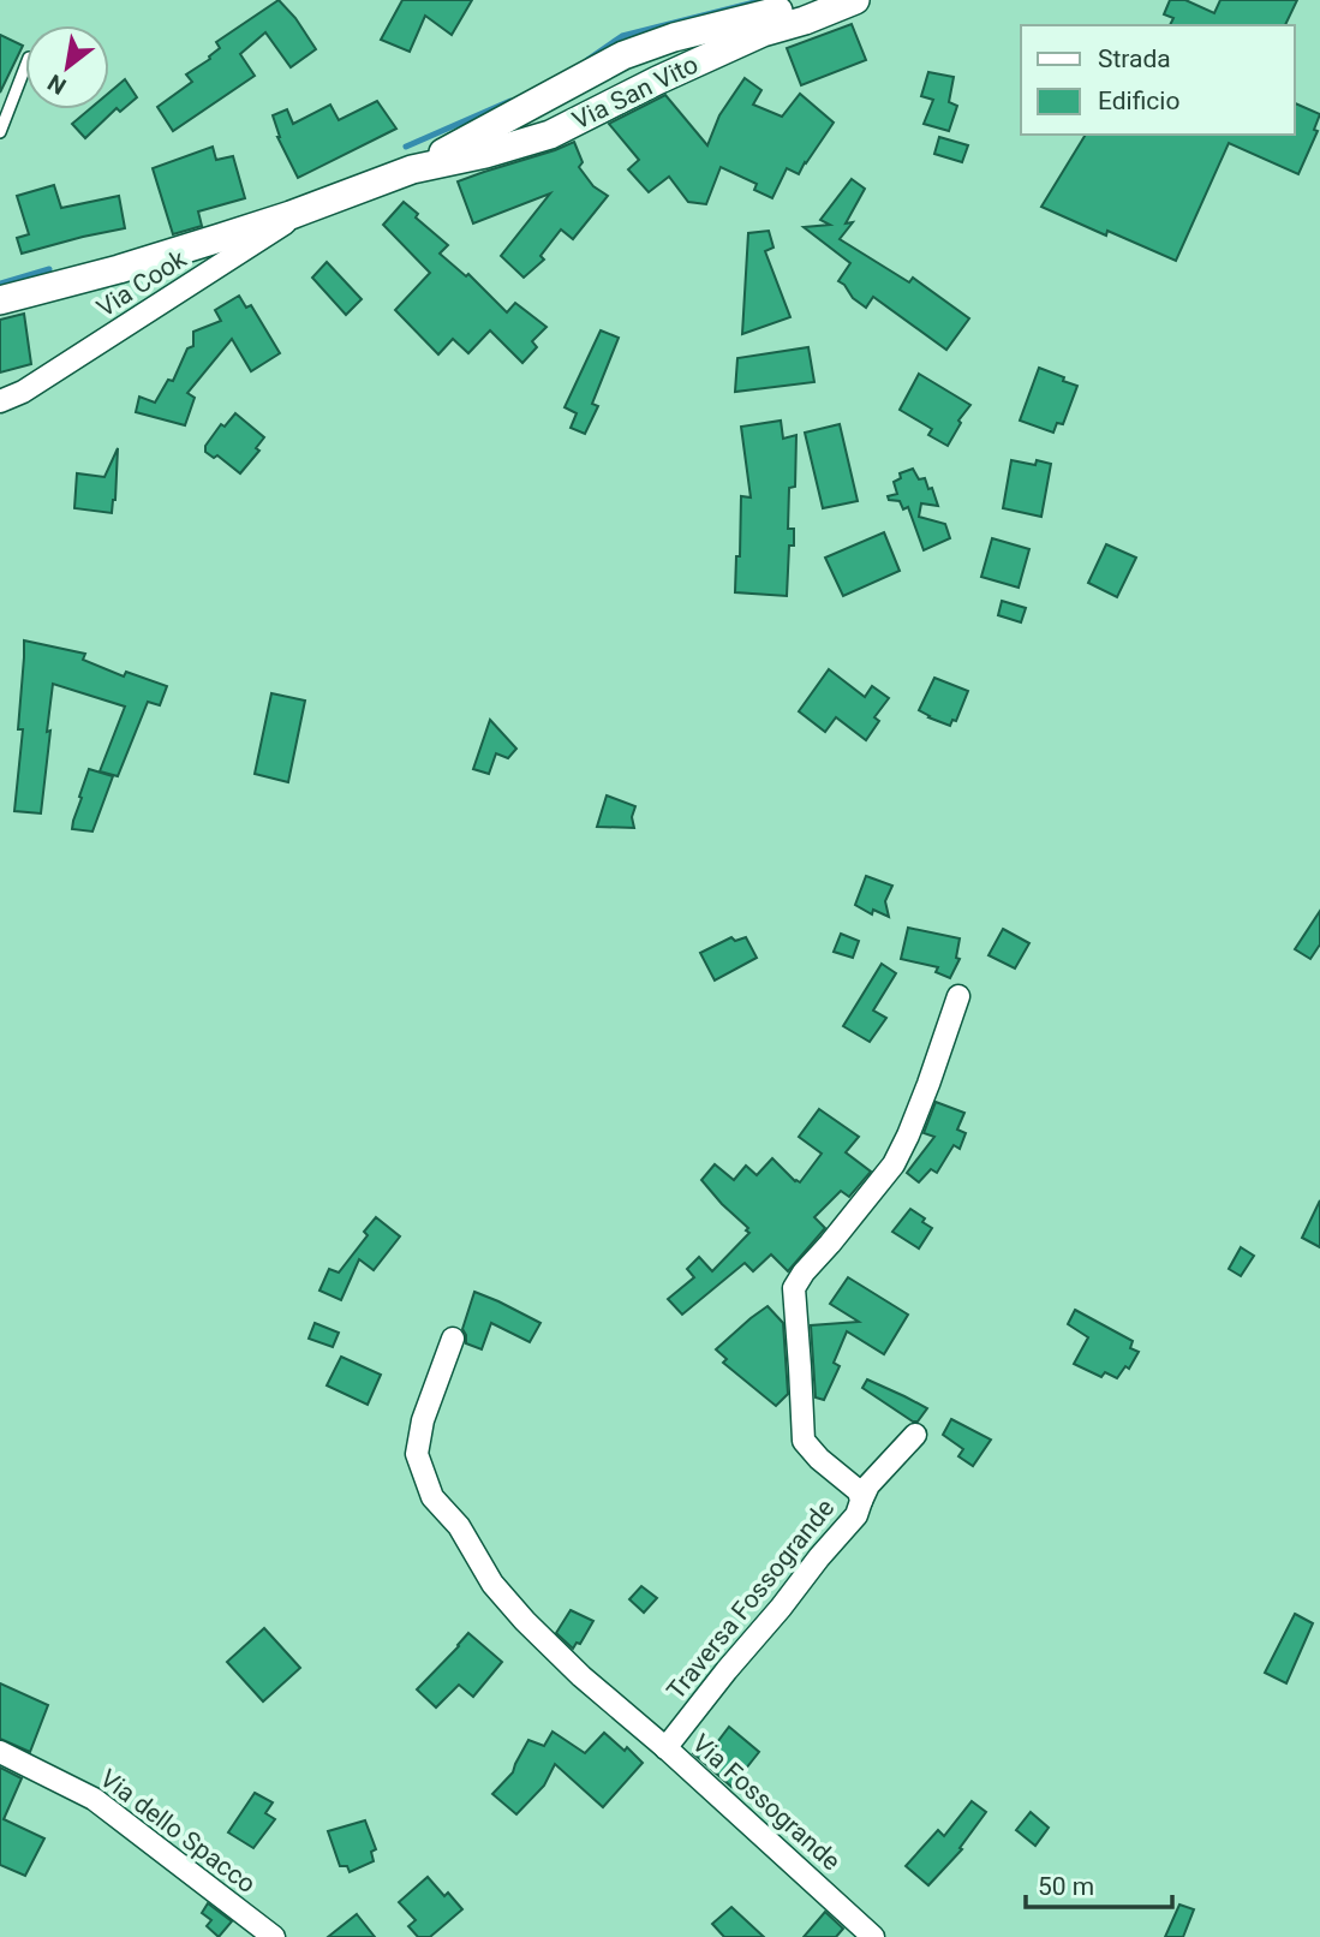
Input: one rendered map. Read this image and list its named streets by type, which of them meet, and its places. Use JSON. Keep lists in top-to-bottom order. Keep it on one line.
{"streets":{"street":["Via San Vito","Via Cook","Traversa Fossogrande","Via Fossogrande","Via dello Spacco"]},"crossings":[["Via San Vito","Via Cook"],["Traversa Fossogrande","Via Fossogrande"]],"legend":["Strada","Edificio"],"scale_bar":"50 m","north":"bottom left"}
